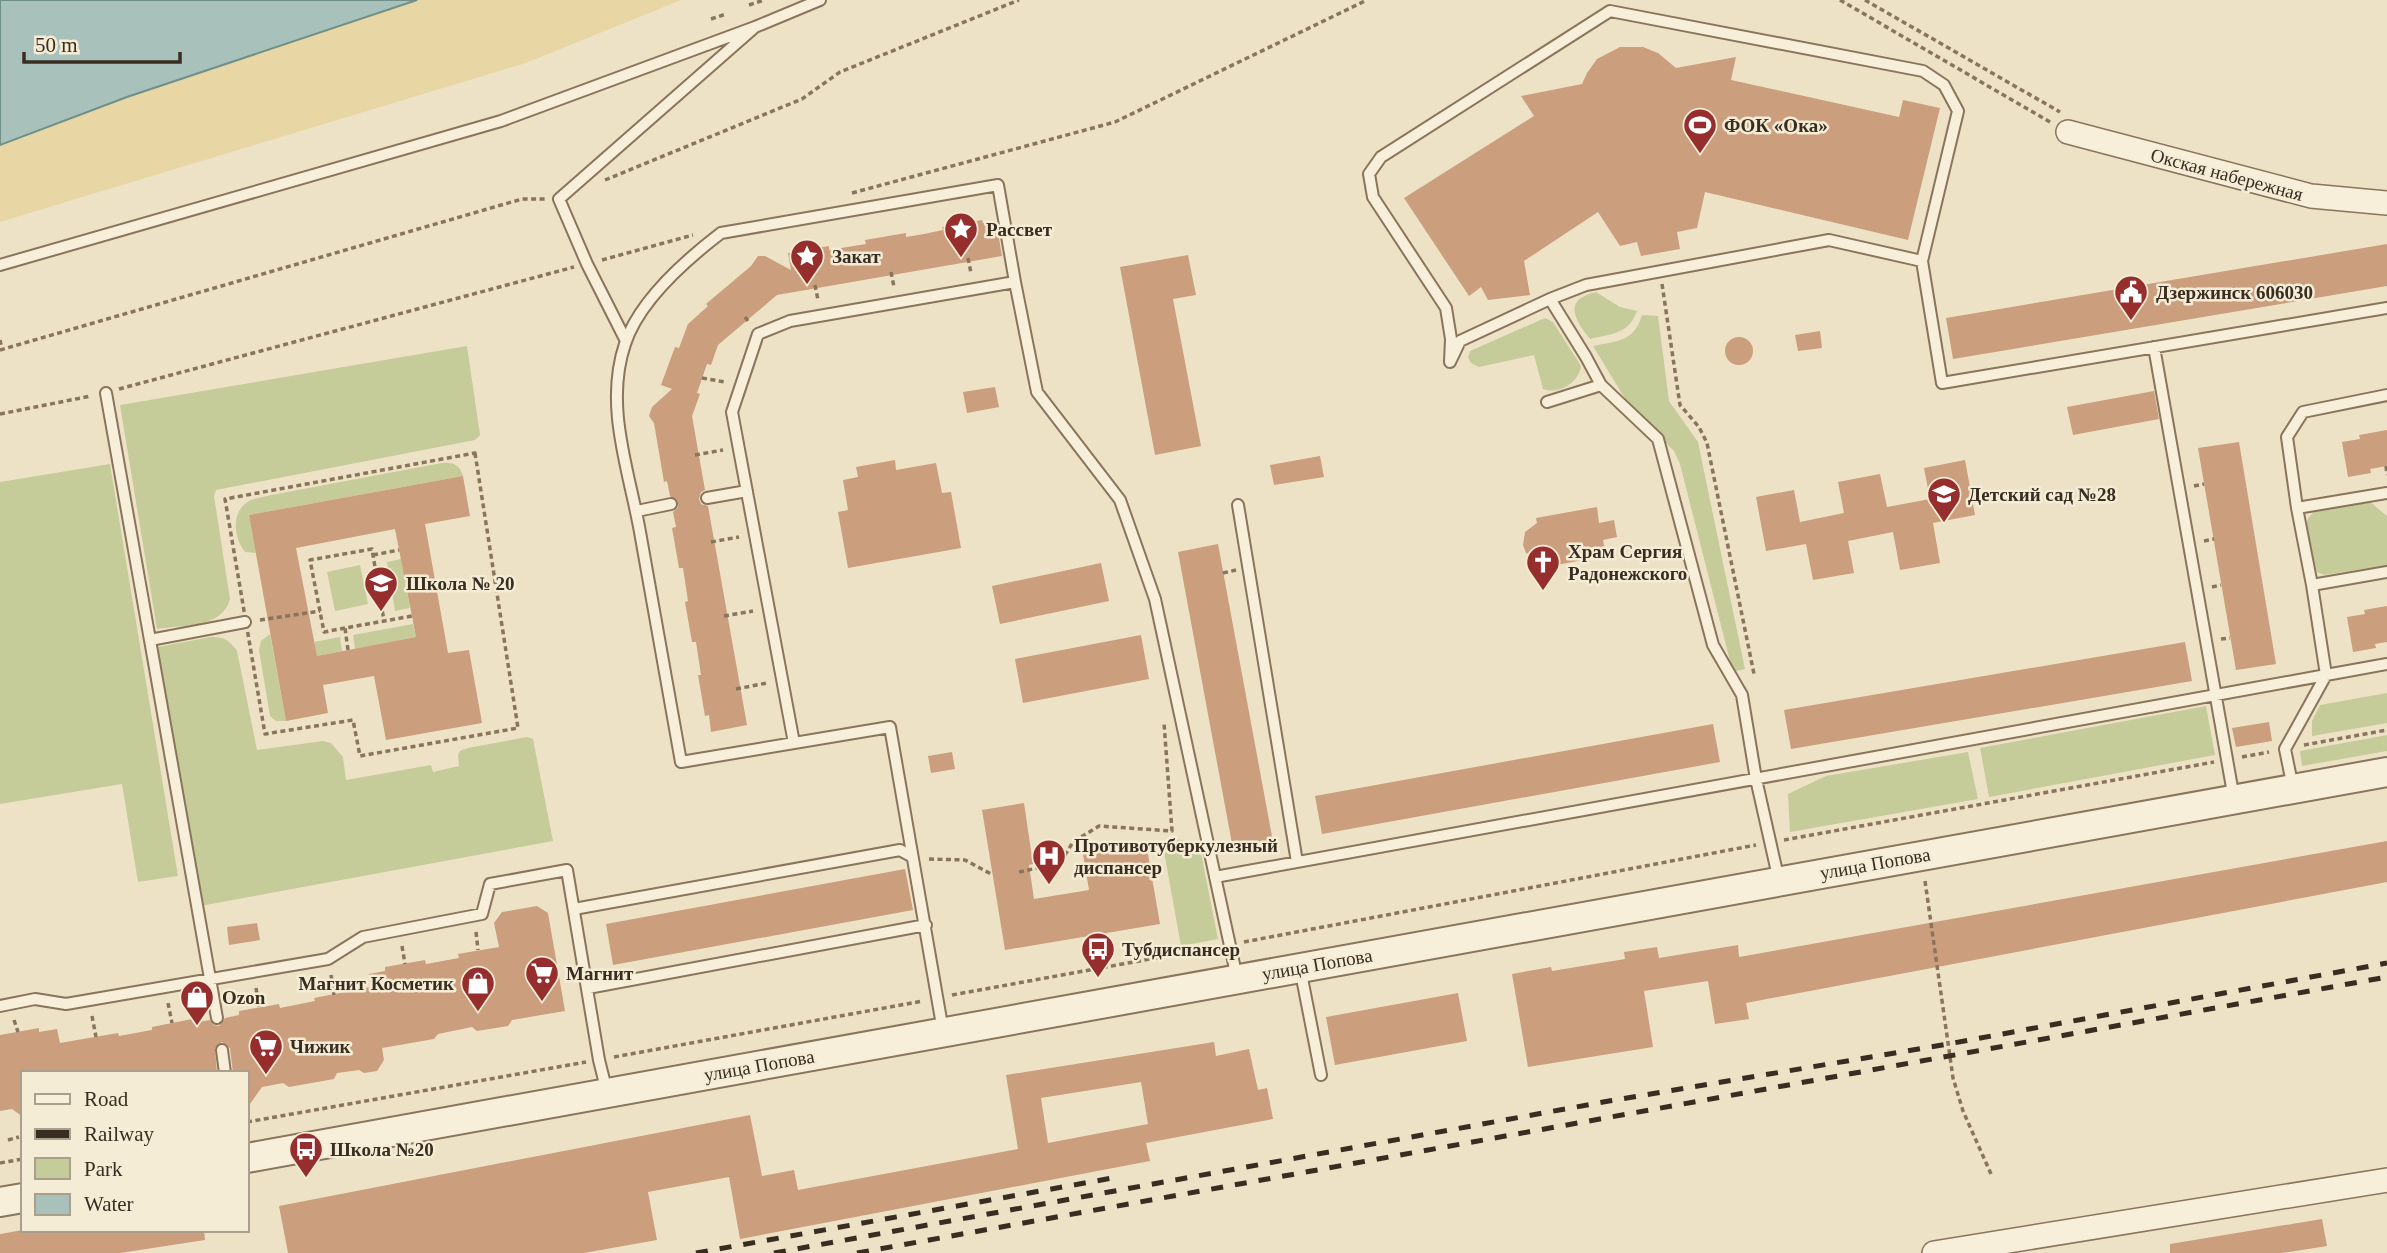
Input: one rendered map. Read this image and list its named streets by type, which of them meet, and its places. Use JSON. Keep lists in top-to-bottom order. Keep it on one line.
{"streets":{"street":["Окская набережная","улица Попова"]},"places":{"sports":["ФОК «Ока»"],"place":["Рассвет","Закат"],"public building":["Дзержинск 606030"],"school or university":["Детский сад №28","Школа № 20"],"church":["Храм Сергия Радонежского"],"hospital":["Противотуберкулезный диспансер"],"bus stop":["Тубдиспансер","Школа №20"],"supermarket":["Магнит","Чижик"],"shop":["Магнит Косметик","Ozon"]},"legend":["Road","Railway","Park","Water"],"scale_bar":"50 m"}
